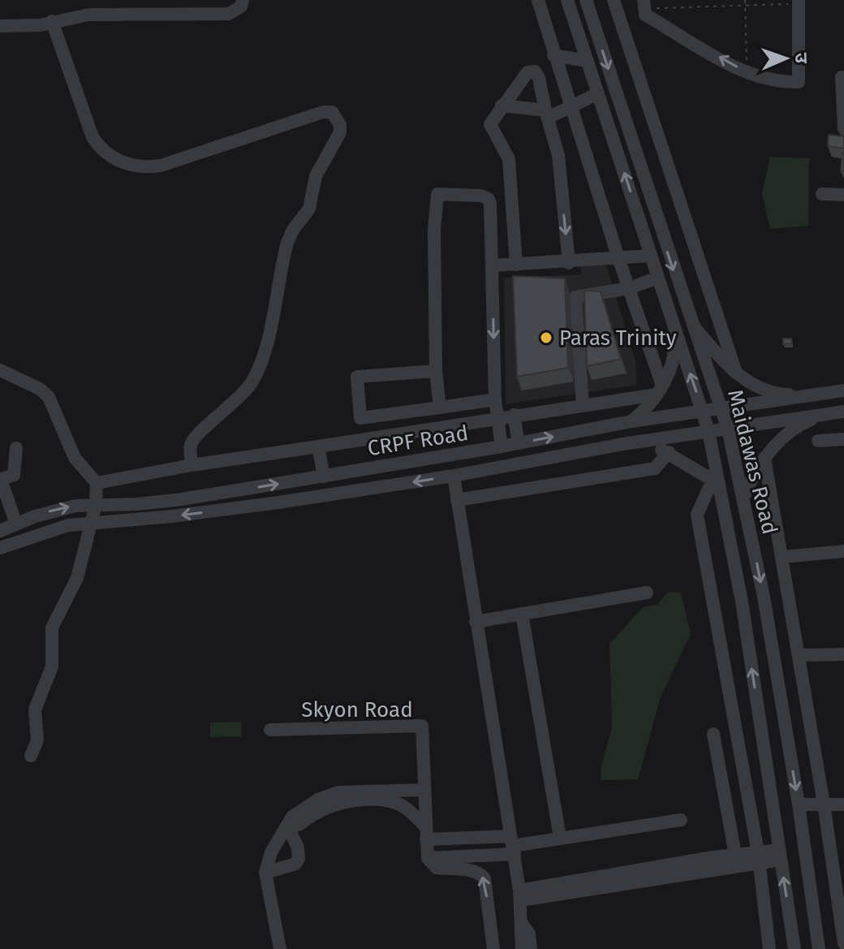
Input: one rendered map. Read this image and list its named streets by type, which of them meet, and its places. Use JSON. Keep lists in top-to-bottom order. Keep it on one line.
{"streets":{"street":["CRPF Road","Maidawas Road","Skyon Road"]},"crossings":[["CRPF Road","Maidawas Road"]],"places":["Paras Trinity"],"north":"right"}
